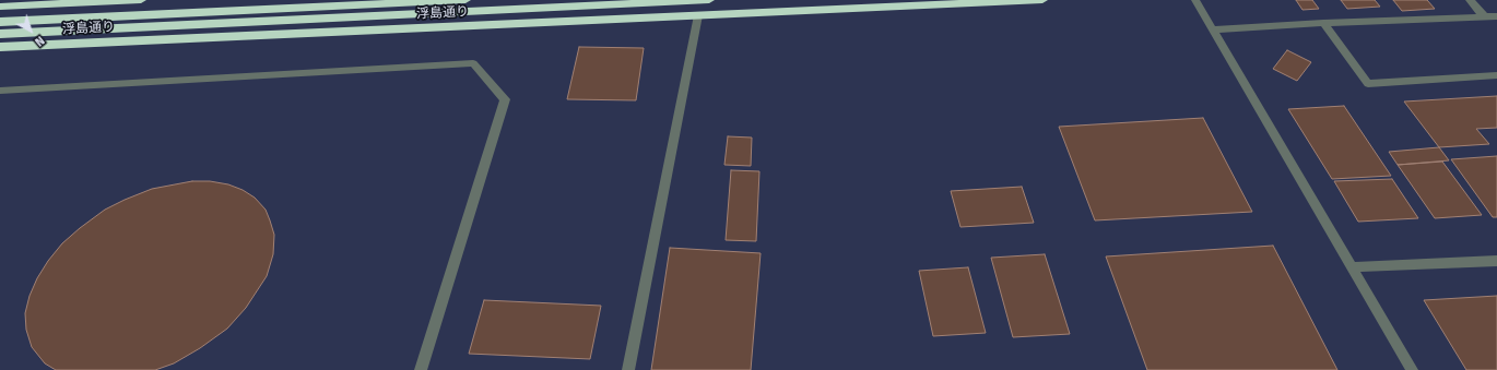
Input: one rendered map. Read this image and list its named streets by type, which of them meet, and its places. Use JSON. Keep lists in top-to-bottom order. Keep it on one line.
{"streets":{"highway":["浮島通り"]},"north":"bottom right"}
